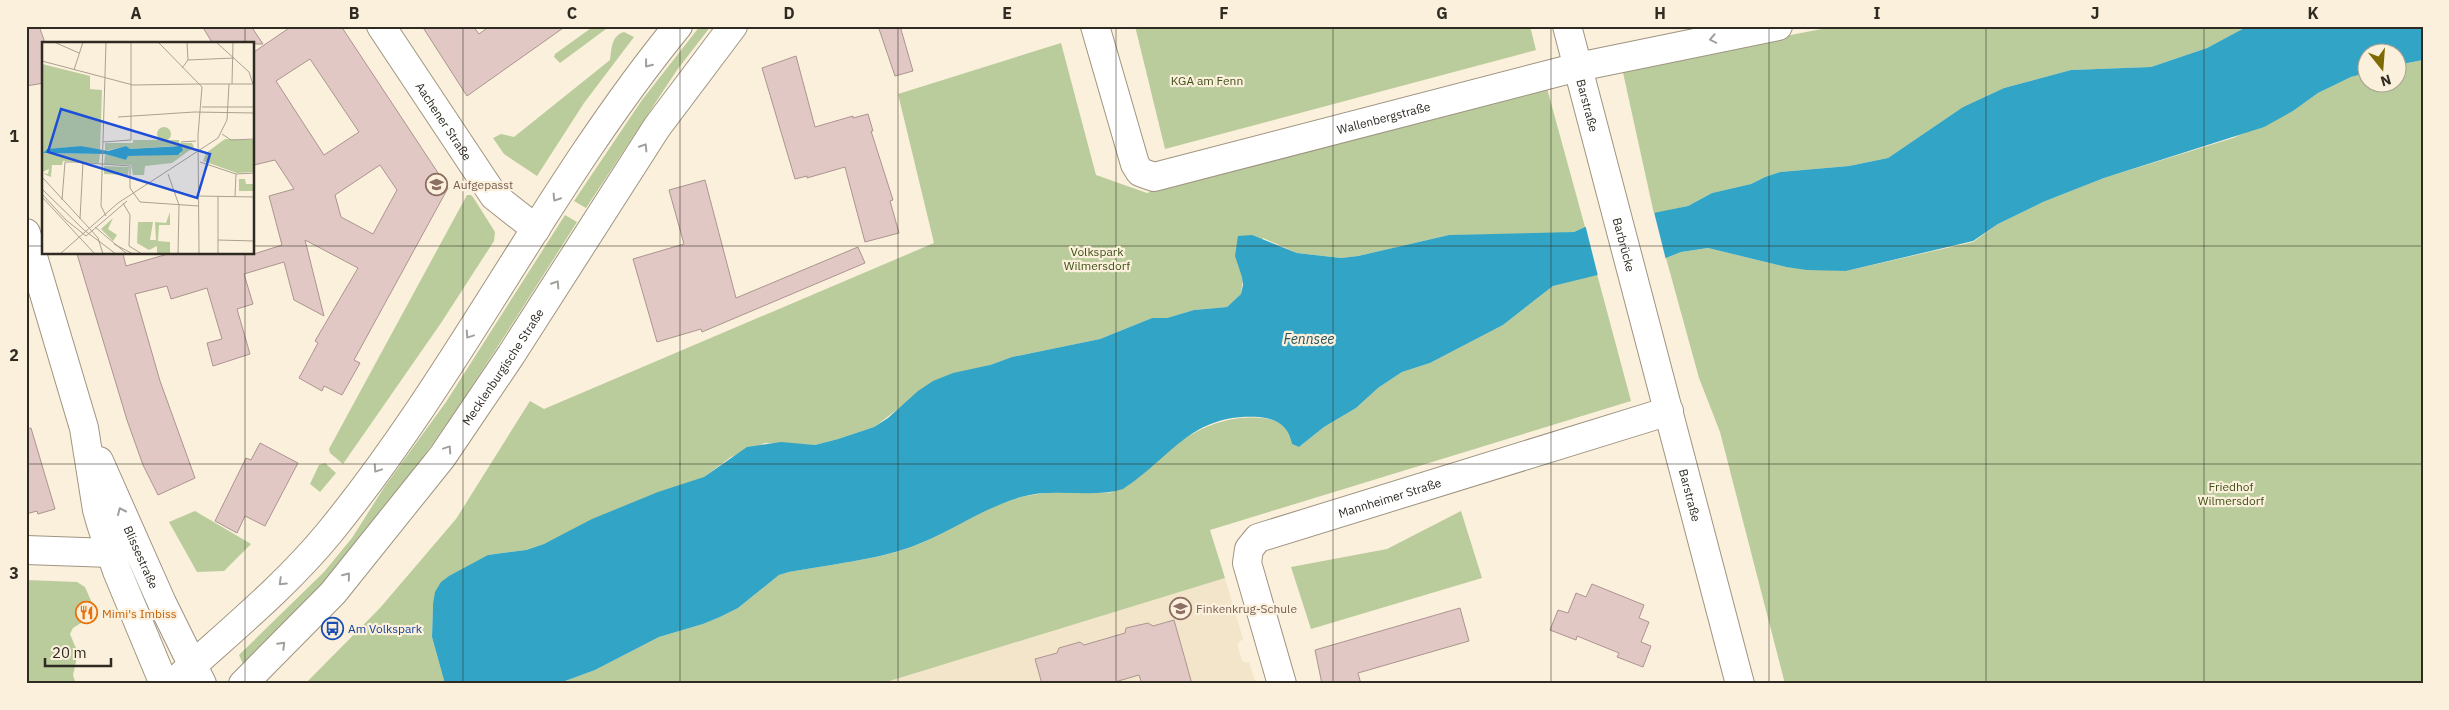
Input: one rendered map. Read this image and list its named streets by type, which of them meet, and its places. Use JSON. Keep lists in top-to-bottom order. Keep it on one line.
{"streets":{"street":["Barstraße","Wallenbergstraße","Aachener Straße","Barbrücke","Mecklenburgische Straße","Mannheimer Straße","Blissestraße"]},"crossings":[["Barstraße","Wallenbergstraße"],["Barstraße","Barbrücke"],["Barstraße","Mannheimer Straße"]],"water":["Fennsee"],"parks":["KGA am Fenn","Volkspark Wilmersdorf","Friedhof Wilmersdorf"],"places":{"school or university":["Aufgepasst","Finkenkrug-Schule"],"restaurant":["Mimi's Imbiss"],"bus stop":["Am Volkspark"]},"scale_bar":"20 m","north":"bottom","grid":{"columns":["A","B","C","D","E","F","G","H","I","J","K"],"rows":["1","2","3"]}}
